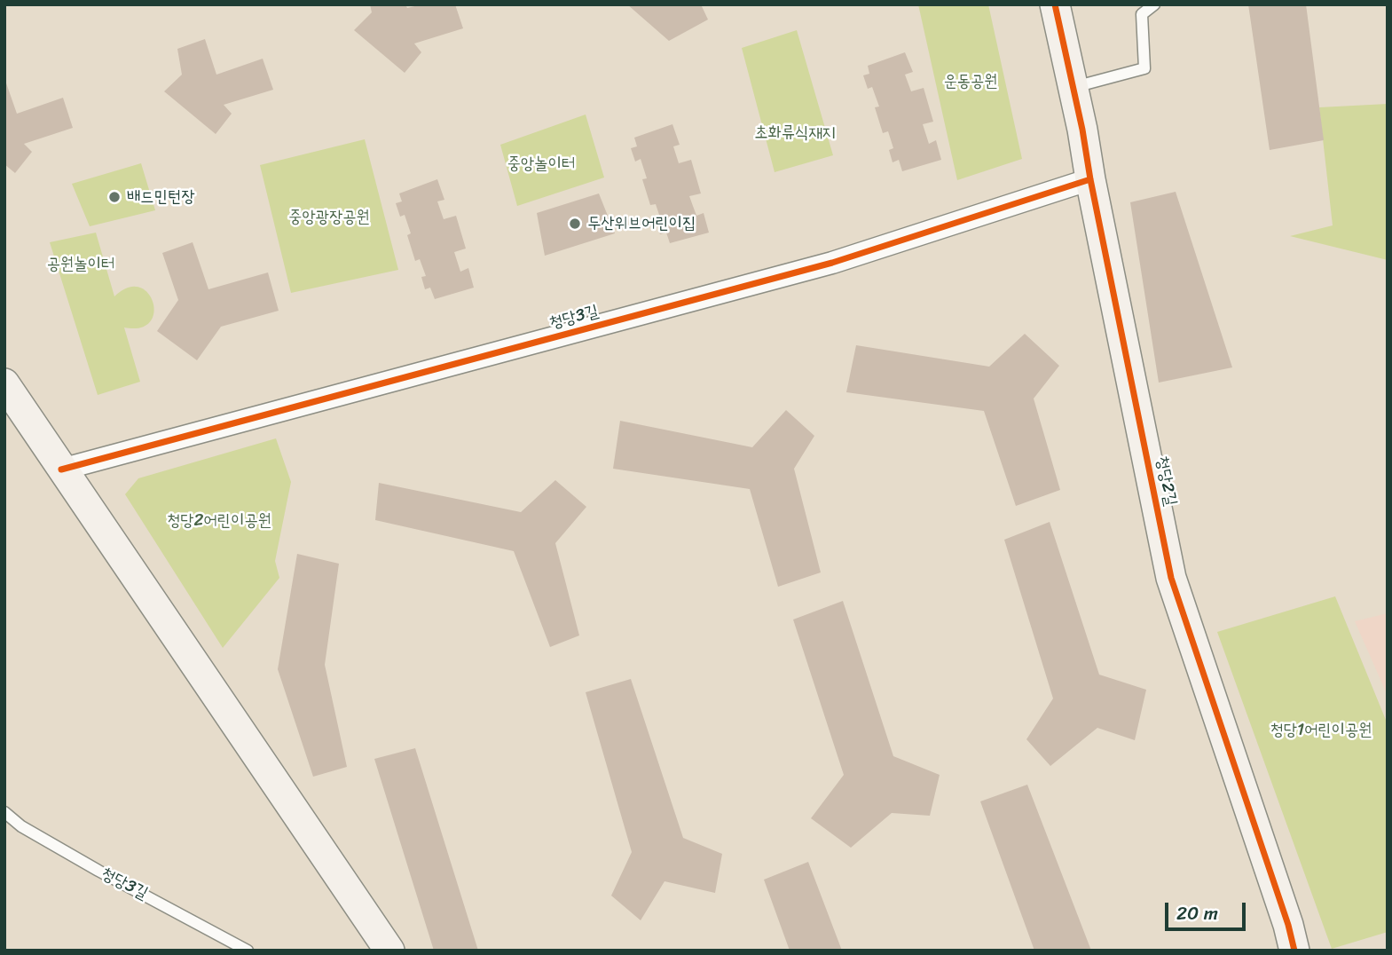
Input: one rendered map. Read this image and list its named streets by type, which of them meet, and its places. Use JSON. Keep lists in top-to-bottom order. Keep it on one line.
{"streets":{"street":["청당3길","청당2길"]},"crossings":[["청당3길","청당2길"]],"parks":["운동공원","초화류식재지","중앙놀이터","중앙광장공원","공원놀이터","청당2어린이공원","청당1어린이공원"],"places":["배드민턴장","두산위브어린이집"],"scale_bar":"20 m"}
